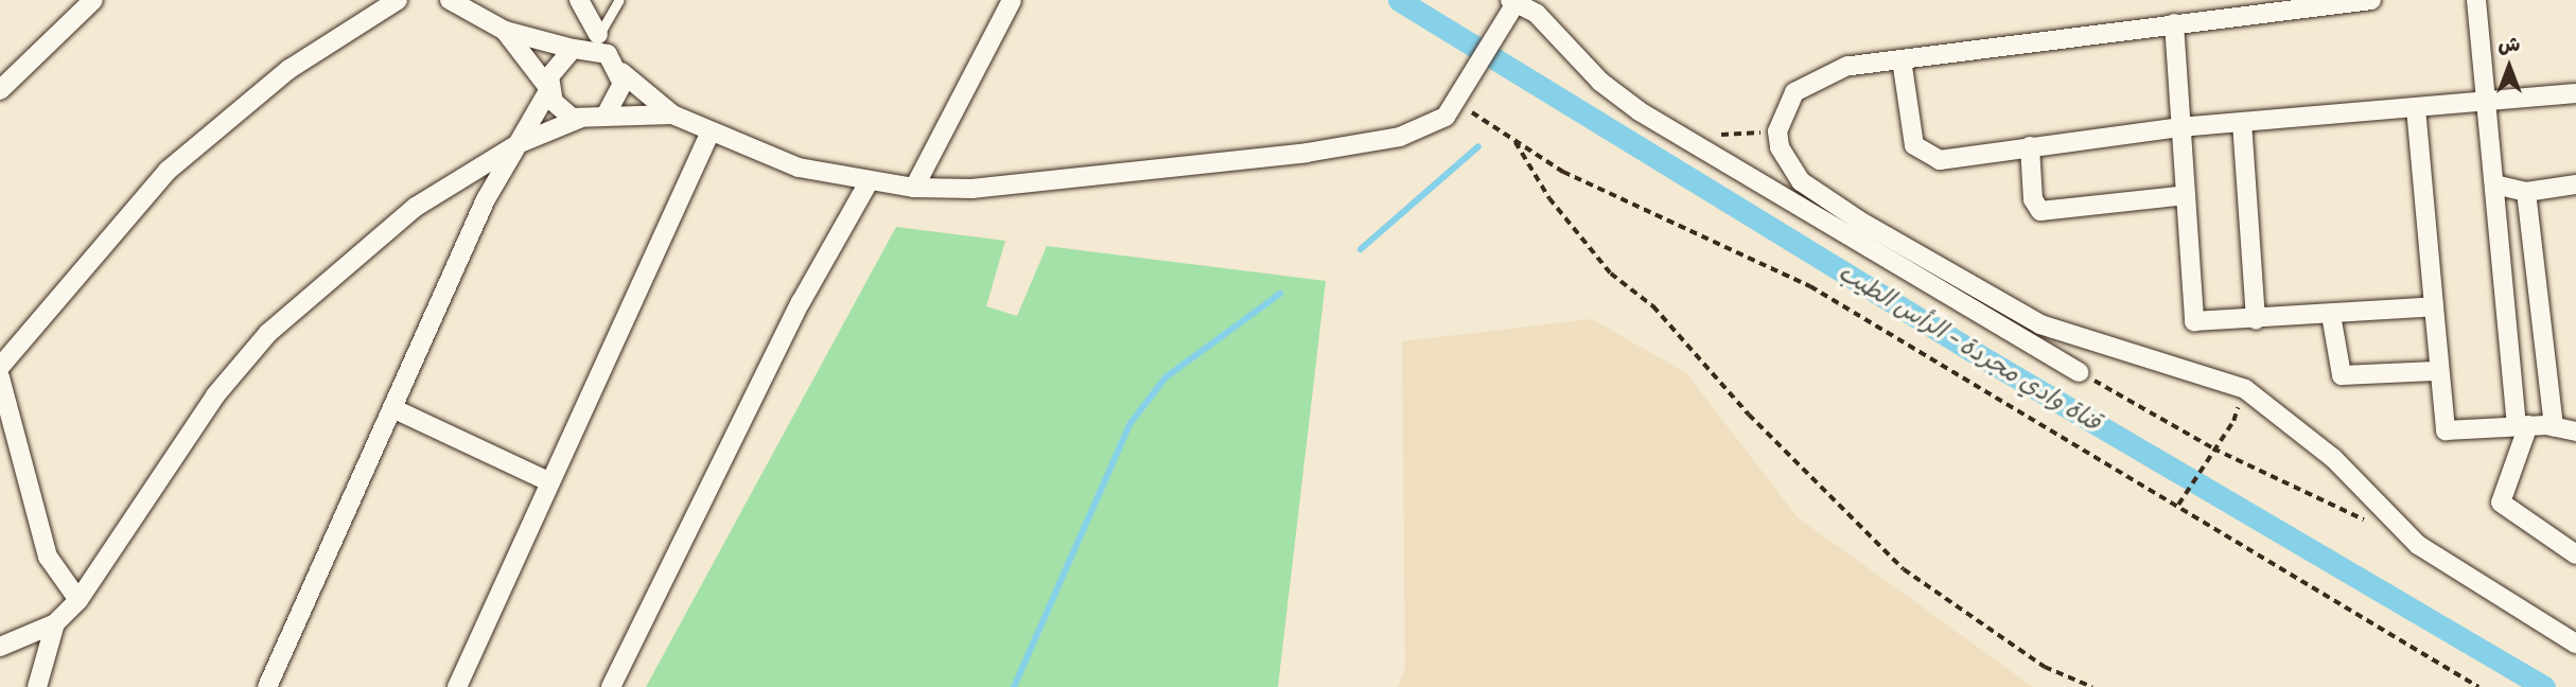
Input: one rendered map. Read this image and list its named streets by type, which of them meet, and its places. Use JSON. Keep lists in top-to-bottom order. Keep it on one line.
{"water":["قناة وادي مجردة - الرأس الطيب"],"north":"top"}
